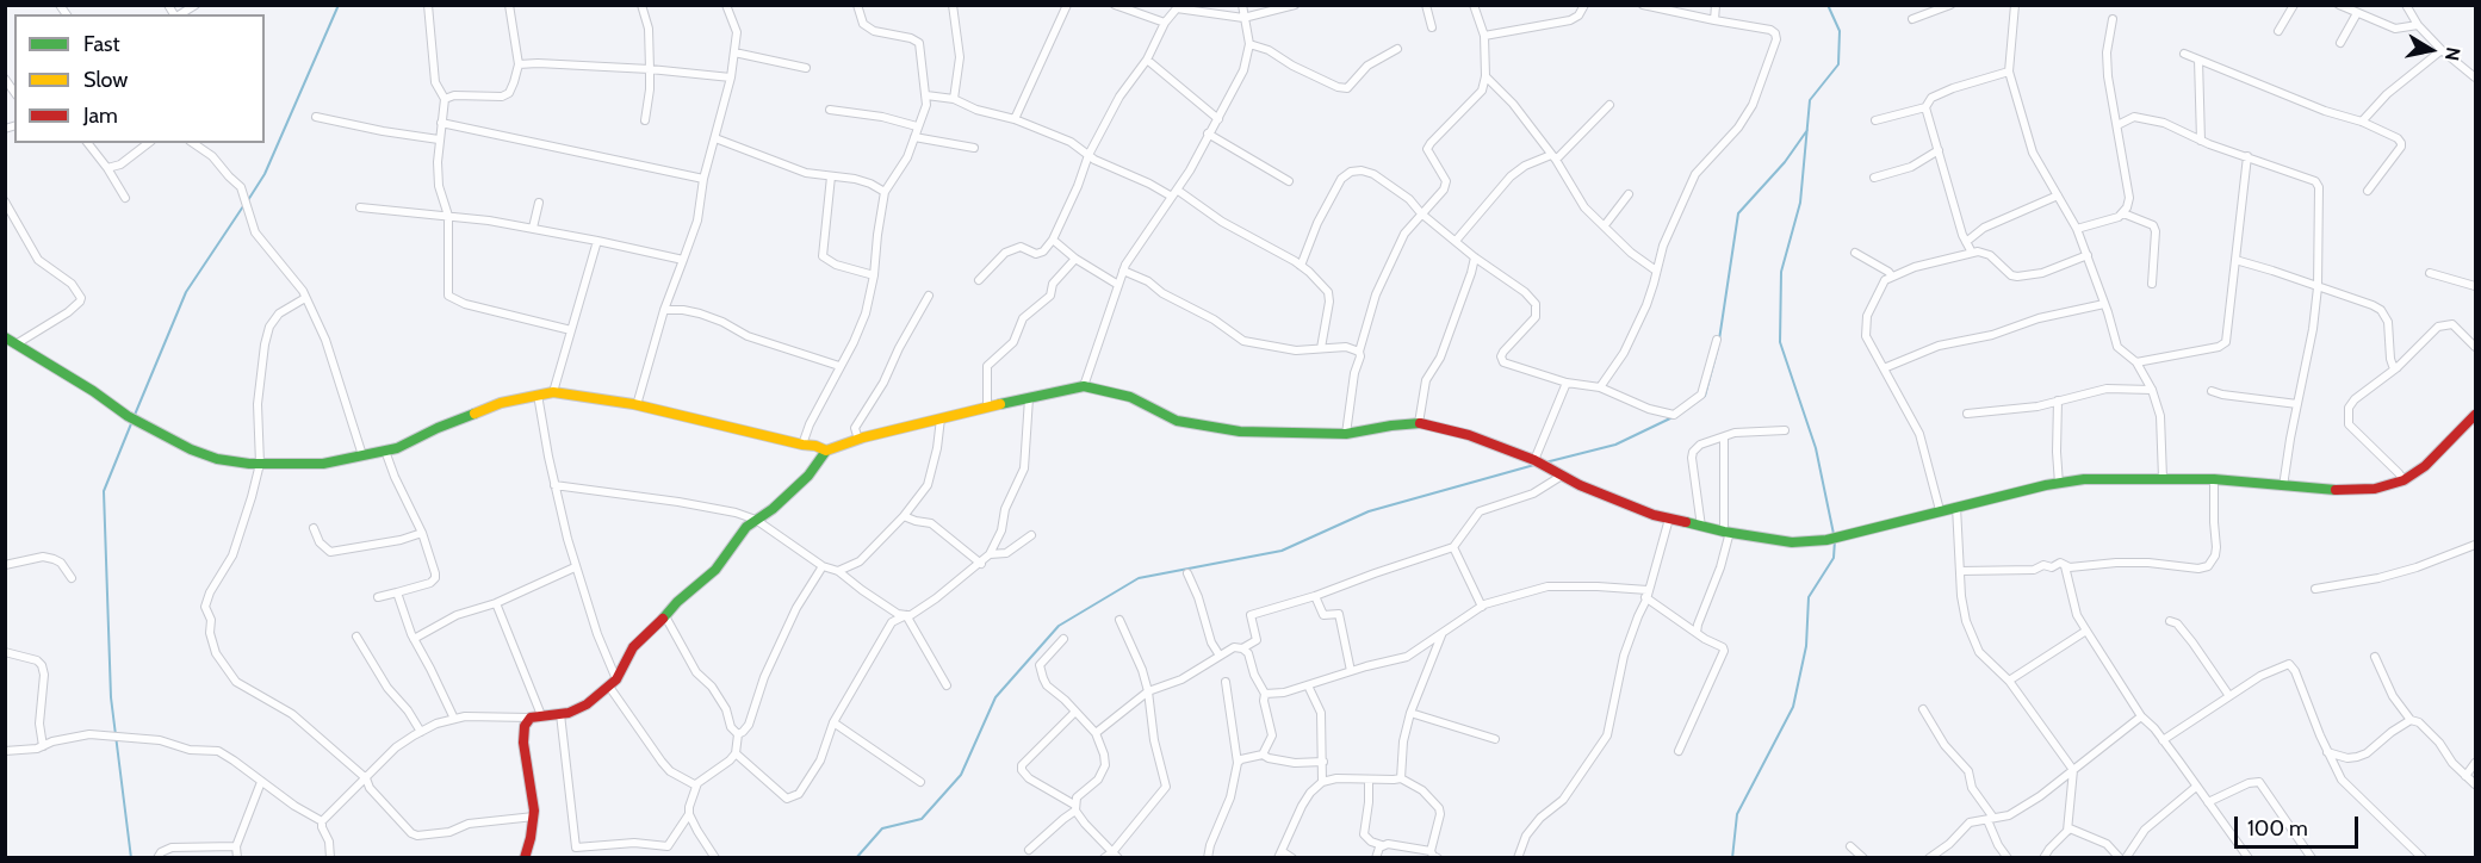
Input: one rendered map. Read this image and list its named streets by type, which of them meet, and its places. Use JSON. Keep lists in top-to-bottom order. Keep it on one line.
{"legend":["Fast","Slow","Jam"],"scale_bar":"100 m","north":"right"}
